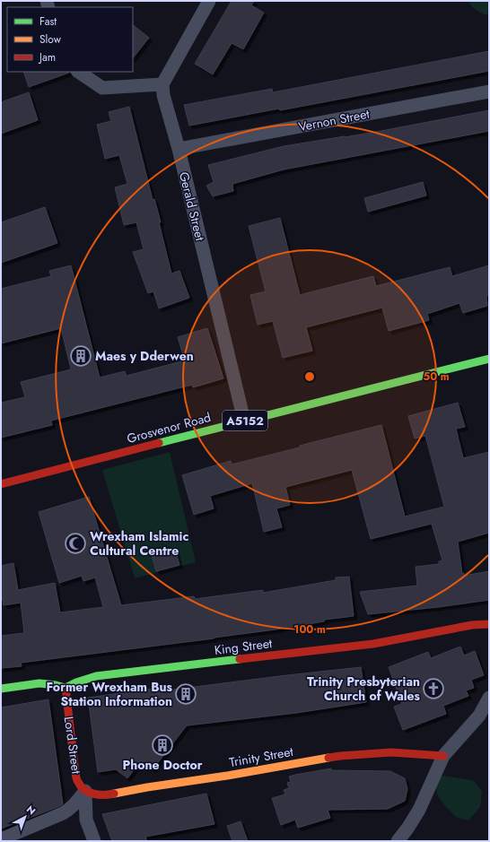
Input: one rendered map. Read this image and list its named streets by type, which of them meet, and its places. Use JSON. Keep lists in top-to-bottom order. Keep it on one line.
{"streets":{"street":["Vernon Street","Gerald Street","A5152","Grosvenor Road","King Street","Lord Street","Trinity Street"]},"crossings":[["Vernon Street","Gerald Street"],["Gerald Street","Grosvenor Road"],["King Street","Lord Street"],["Lord Street","Trinity Street"]],"places":{"building":["Maes y Dderwen","Former Wrexham Bus Station Information","Phone Doctor"],"mosque":["Wrexham Islamic Cultural Centre"],"church":["Trinity Presbyterian Church of Wales"]},"legend":["Fast","Slow","Jam"],"north":"top right","rings":["50 m","100 m"]}
